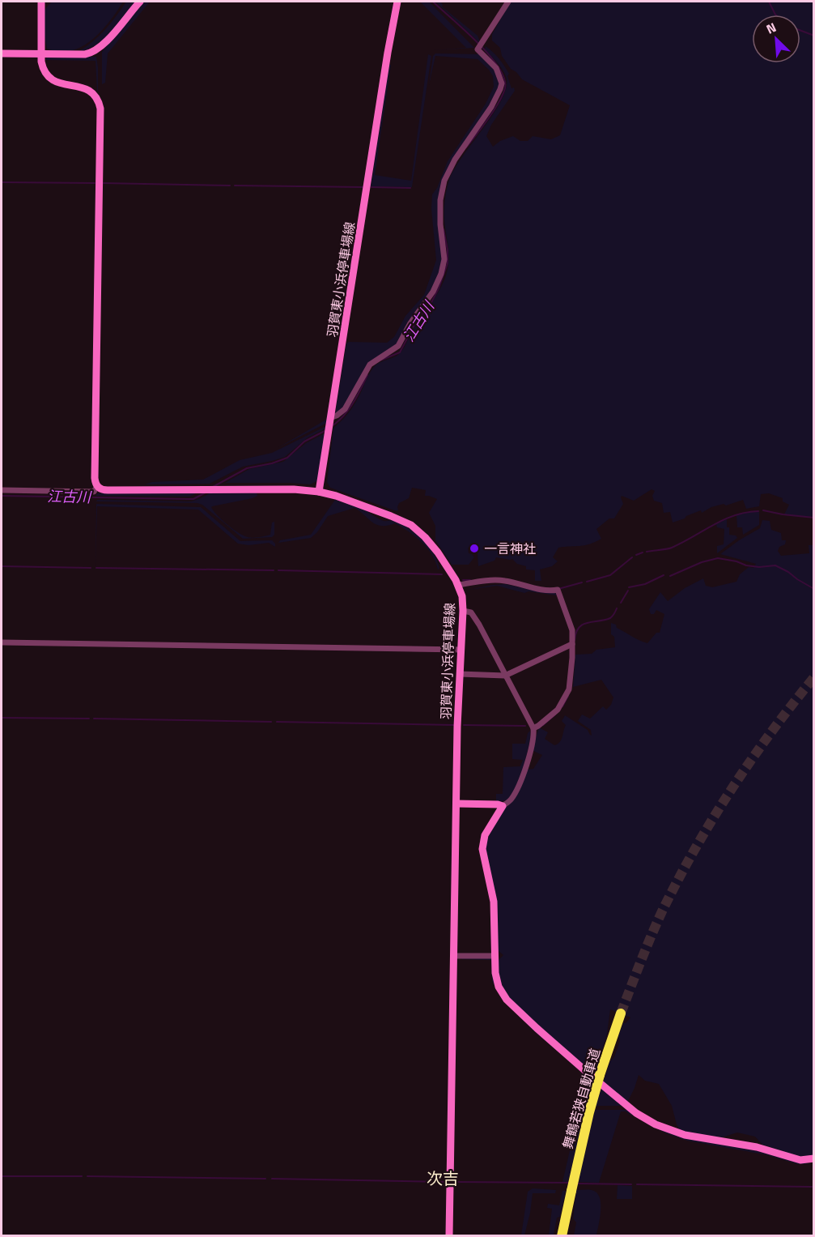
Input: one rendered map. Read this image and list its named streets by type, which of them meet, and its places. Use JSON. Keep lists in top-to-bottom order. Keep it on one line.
{"streets":{"highway":["舞鶴若狭自動車道"],"main road":["羽賀東小浜停車場線"]},"districts":["次吉"],"water":["江古川"],"places":["一言神社"],"north":"top left"}
